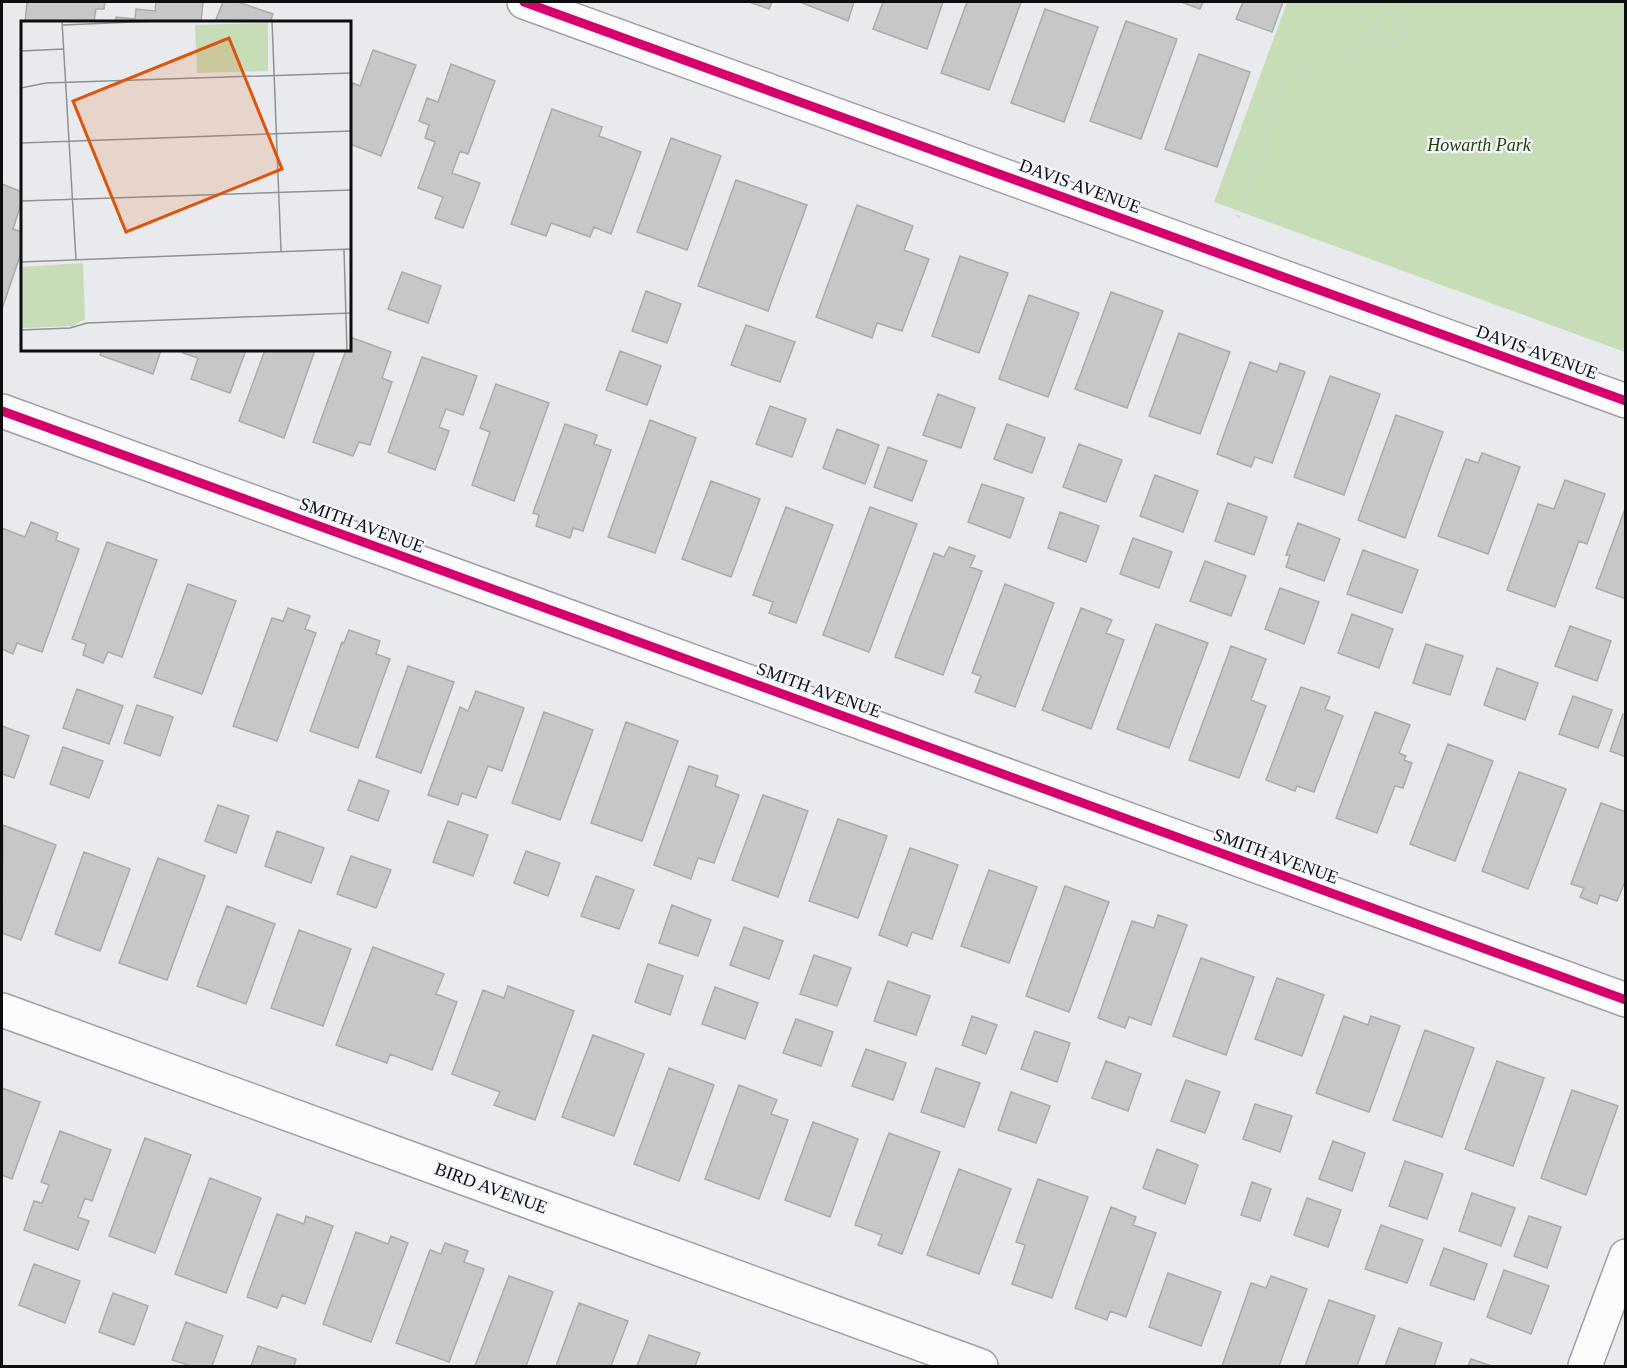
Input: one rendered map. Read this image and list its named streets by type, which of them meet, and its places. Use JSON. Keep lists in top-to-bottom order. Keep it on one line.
{"streets":{"street":["DAVIS AVENUE","SMITH AVENUE","BIRD AVENUE"]},"parks":["Howarth Park"]}
